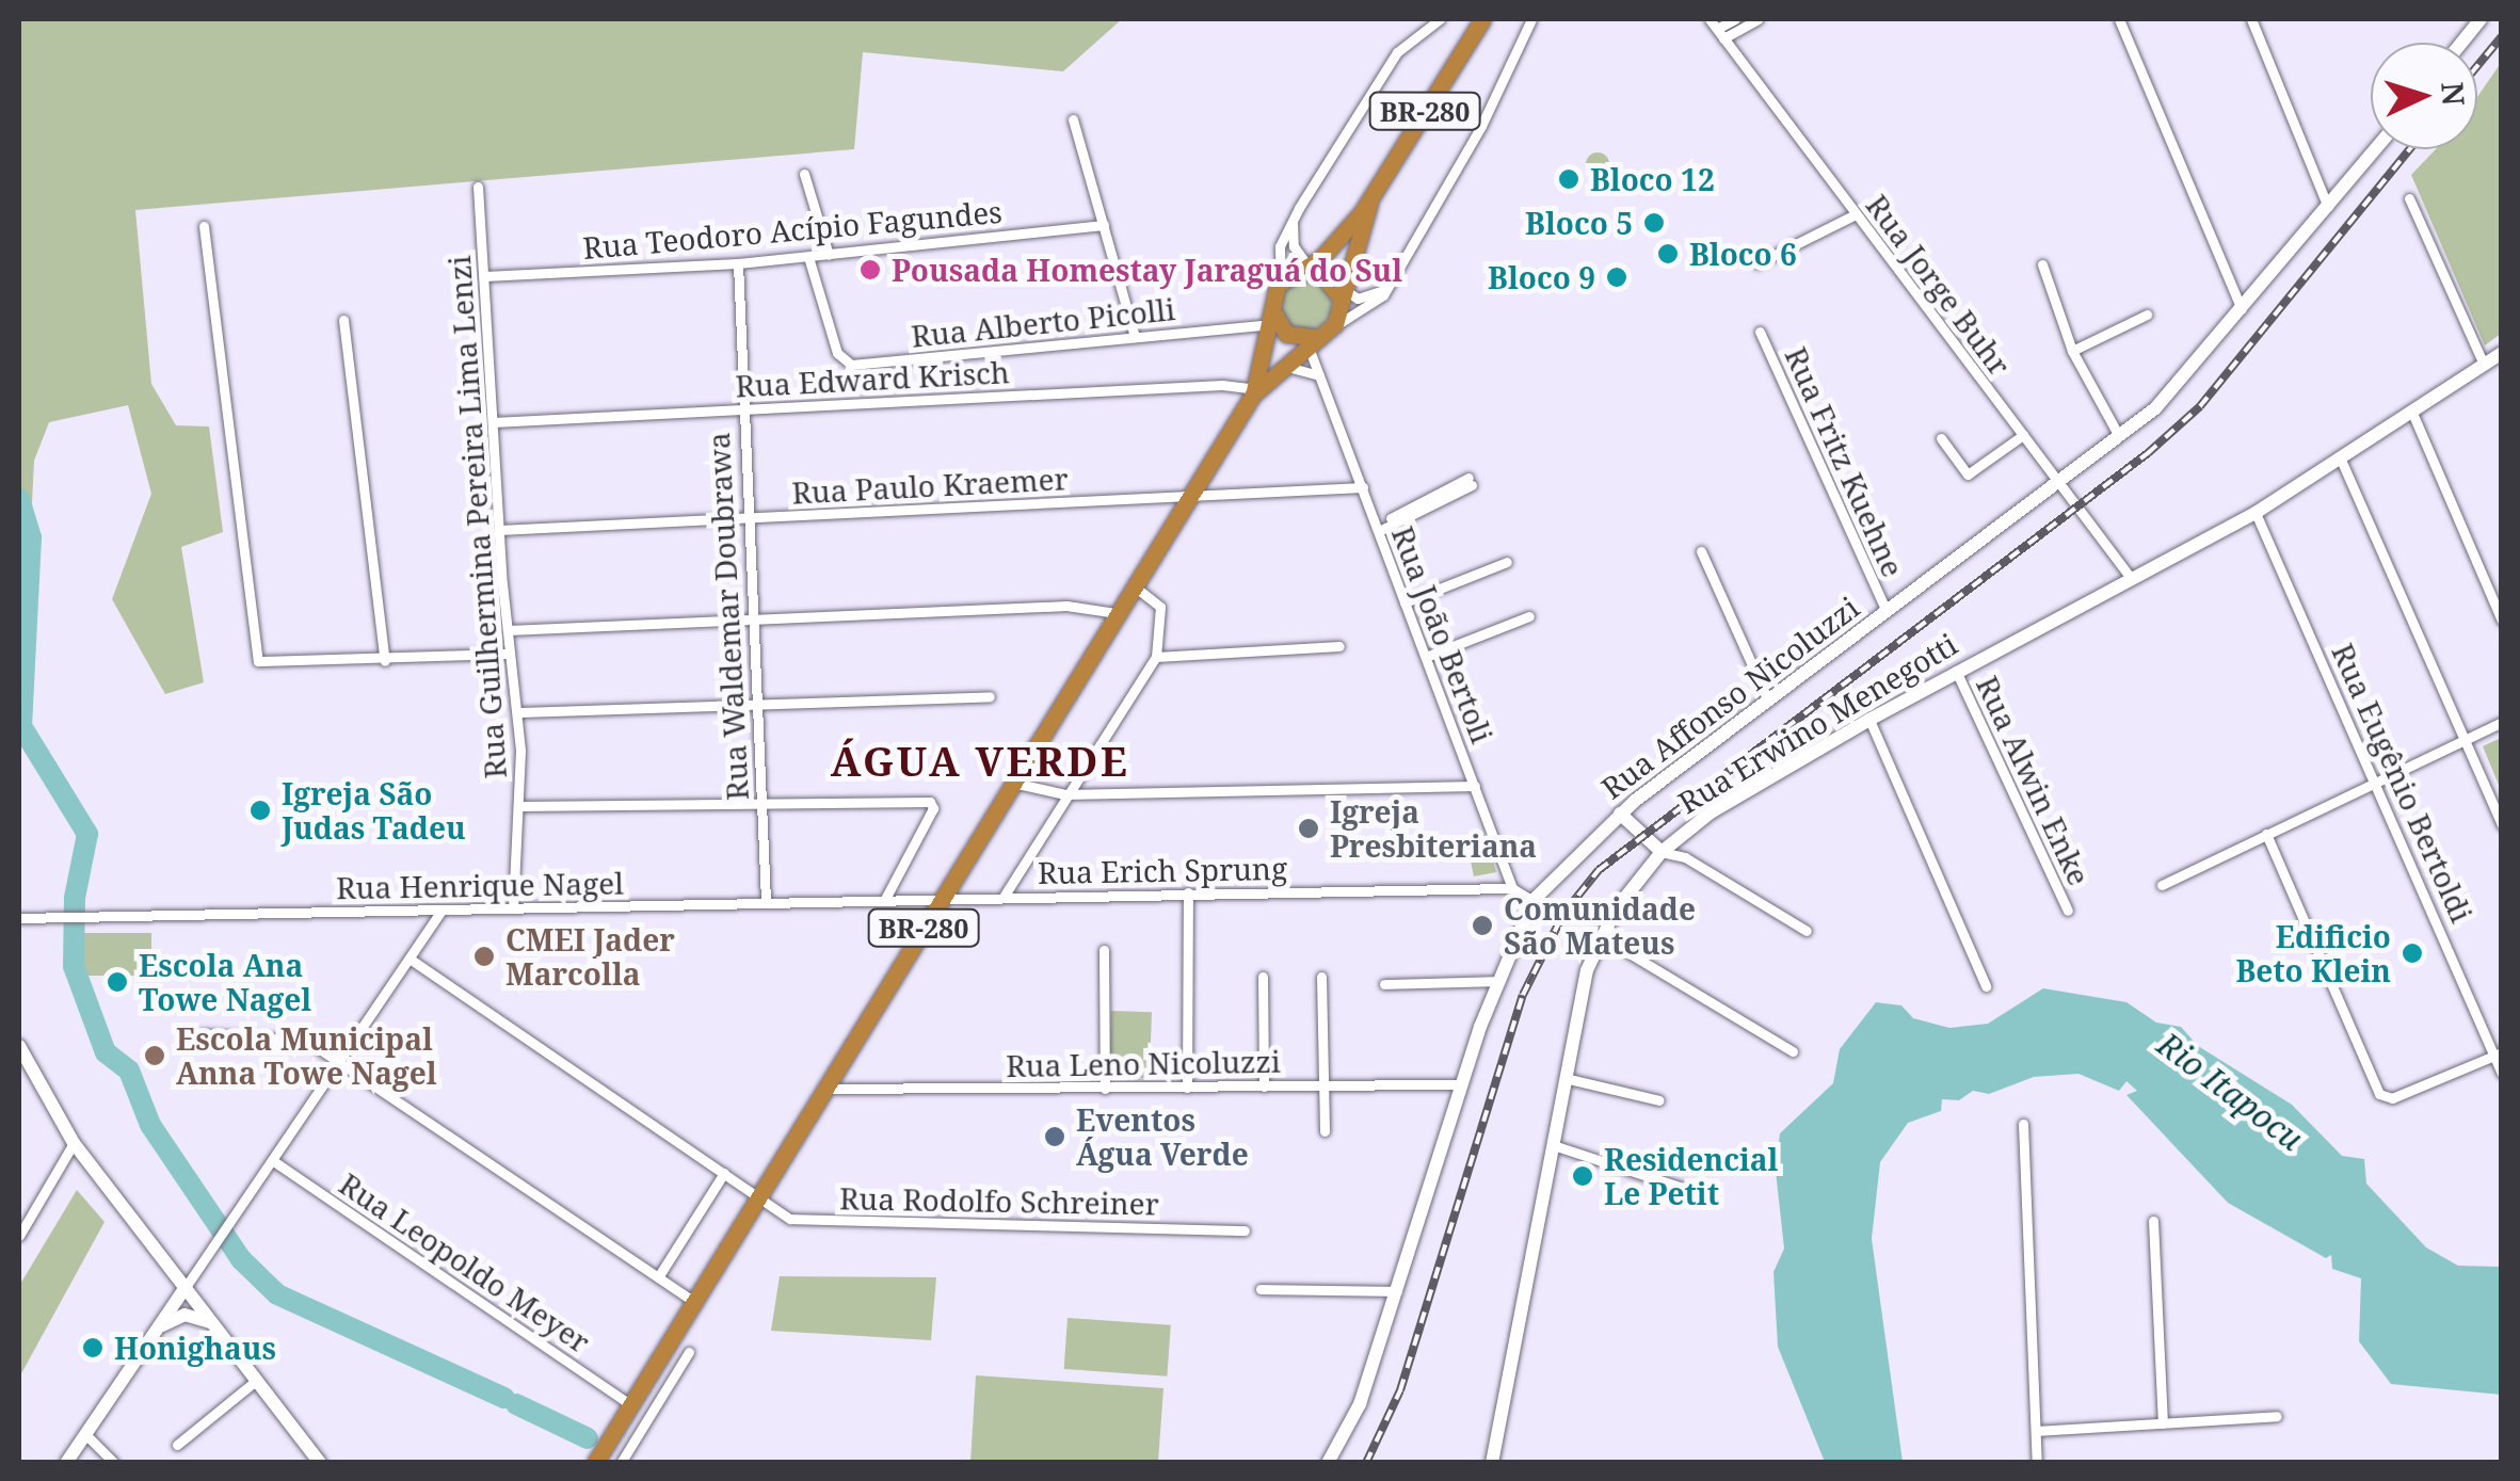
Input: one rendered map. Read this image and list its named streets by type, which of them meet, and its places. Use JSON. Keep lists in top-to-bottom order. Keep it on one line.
{"streets":{"highway":["BR-280"],"street":["Rua Teodoro Acípio Fagundes","Rua Jorge Buhr","Rua Alberto Picolli","Rua Edward Krisch","Rua Fritz Kuehne","Rua Paulo Kraemer","Rua Guilhermina Pereira Lima Lenzi","Rua Waldemar Doubrawa","Rua João Bertoli","Rua Affonso Nicoluzzi","Rua Erwino Menegotti","Rua Alwin Enke","Rua Eugênio Bertoldi","Rua Erich Sprung","Rua Henrique Nagel","Rua Leno Nicoluzzi","Rua Rodolfo Schreiner","Rua Leopoldo Meyer"]},"crossings":[["BR-280","Rua Alberto Picolli"],["BR-280","Rua Edward Krisch"],["BR-280","Rua Paulo Kraemer"],["BR-280","Rua João Bertoli"],["BR-280","Rua Erich Sprung"],["BR-280","Rua Henrique Nagel"],["BR-280","Rua Leno Nicoluzzi"],["BR-280","Rua Rodolfo Schreiner"],["BR-280","Rua Leopoldo Meyer"],["Rua Teodoro Acípio Fagundes","Rua Alberto Picolli"],["Rua Teodoro Acípio Fagundes","Rua Guilhermina Pereira Lima Lenzi"],["Rua Teodoro Acípio Fagundes","Rua Waldemar Doubrawa"],["Rua Jorge Buhr","Rua Affonso Nicoluzzi"],["Rua Jorge Buhr","Rua Erwino Menegotti"],["Rua Alberto Picolli","Rua João Bertoli"],["Rua Edward Krisch","Rua Guilhermina Pereira Lima Lenzi"],["Rua Edward Krisch","Rua Waldemar Doubrawa"],["Rua Fritz Kuehne","Rua Affonso Nicoluzzi"],["Rua Paulo Kraemer","Rua Guilhermina Pereira Lima Lenzi"],["Rua Paulo Kraemer","Rua Waldemar Doubrawa"],["Rua Paulo Kraemer","Rua João Bertoli"],["Rua Guilhermina Pereira Lima Lenzi","Rua Henrique Nagel"],["Rua Waldemar Doubrawa","Rua Henrique Nagel"],["Rua João Bertoli","Rua Erich Sprung"],["Rua Affonso Nicoluzzi","Rua Leno Nicoluzzi"],["Rua Erwino Menegotti","Rua Alwin Enke"],["Rua Erwino Menegotti","Rua Eugênio Bertoldi"],["Rua Erich Sprung","Rua Henrique Nagel"]],"districts":["ÁGUA VERDE"],"water":["Rio Itapocu"],"places":["Bloco 12","Bloco 5","Bloco 6","Pousada Homestay Jaraguá do Sul","Bloco 9","Igreja São Judas Tadeu","Igreja Presbiteriana","Comunidade São Mateus","Edificio Beto Klein","CMEI Jader Marcolla","Escola Ana Towe Nagel","Escola Municipal Anna Towe Nagel","Eventos Água Verde","Residencial Le Petit","Honighaus"],"north":"right"}
